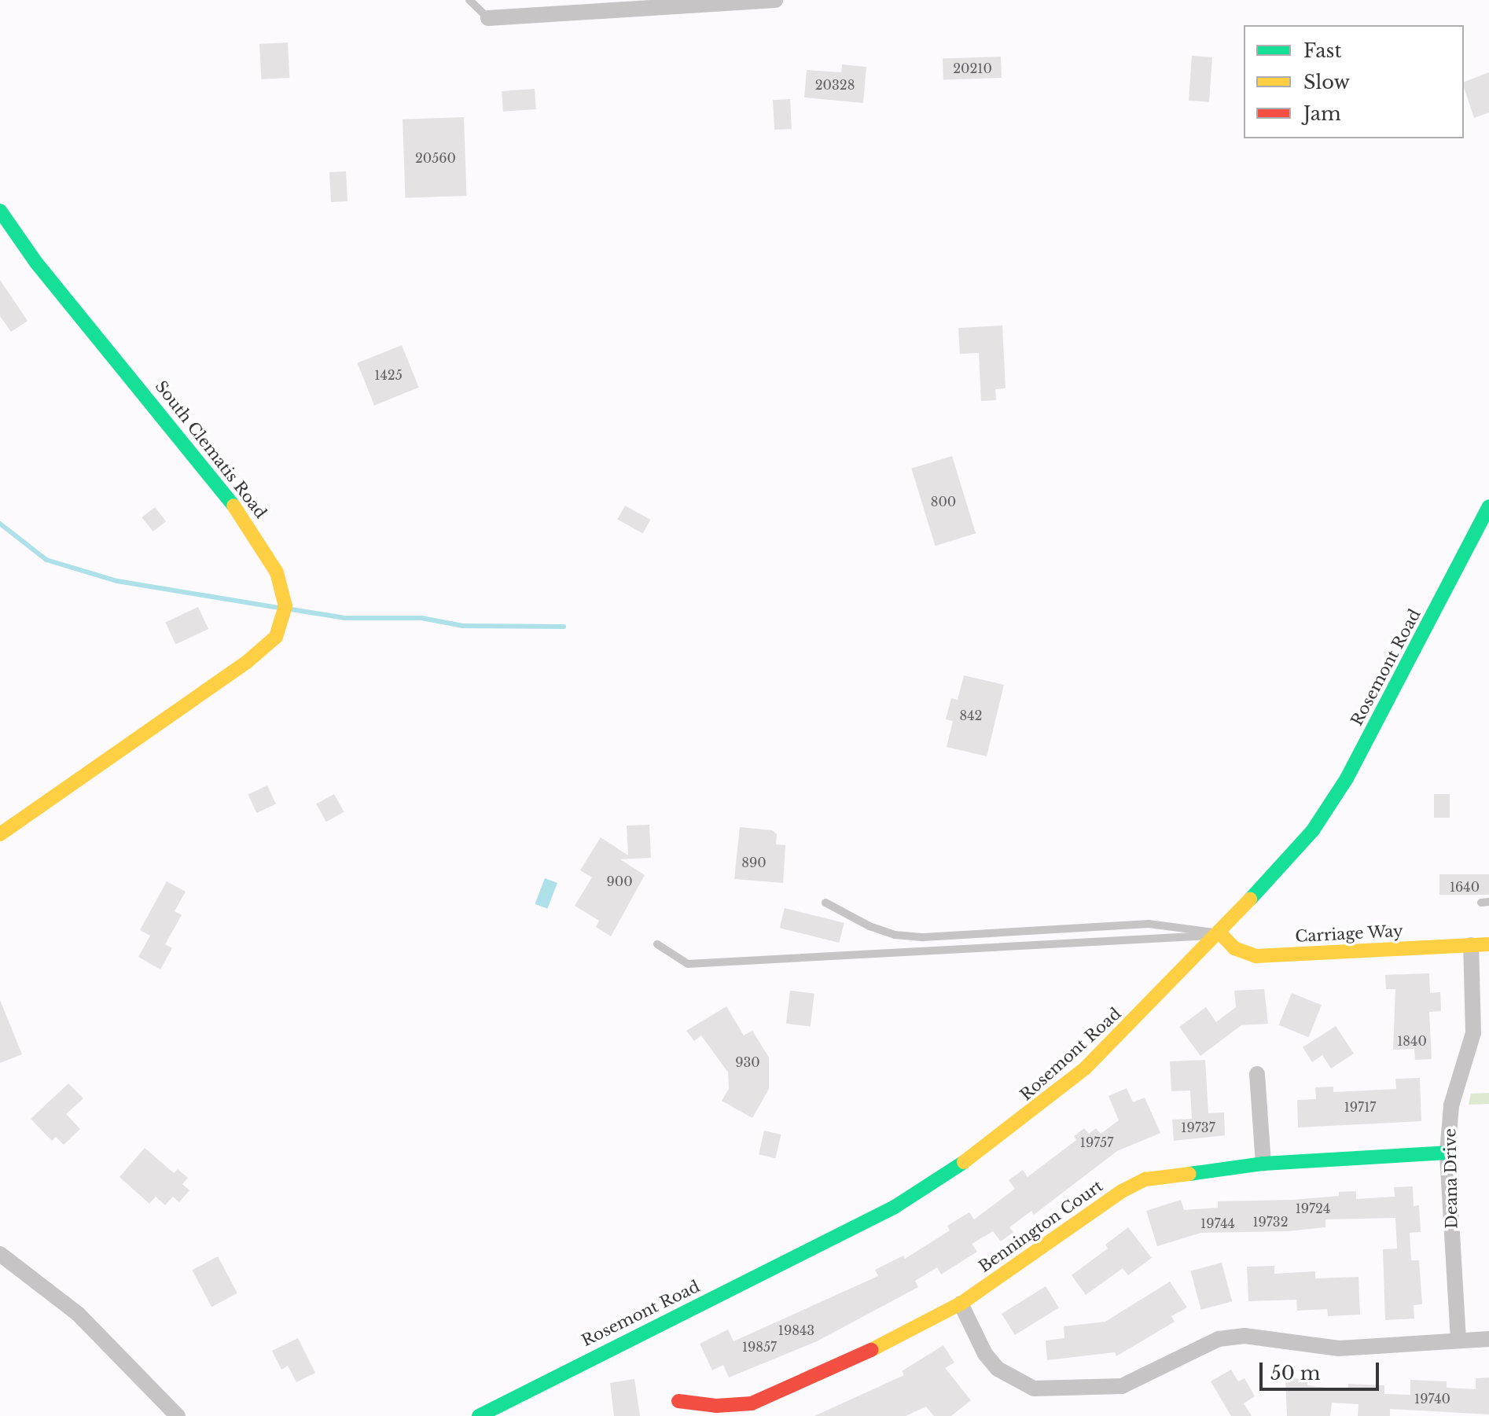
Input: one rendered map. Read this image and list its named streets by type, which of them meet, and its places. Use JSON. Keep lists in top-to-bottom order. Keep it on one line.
{"streets":{"street":["South Clematis Road","Rosemont Road","Carriage Way","Deana Drive","Bennington Court"]},"crossings":[["Rosemont Road","Carriage Way"],["Carriage Way","Deana Drive"],["Deana Drive","Bennington Court"]],"house_numbers":["20210","20328","20560","1425","800","842","890","900","1640","1840","930","19717","19737","19757","19724","19732","19744","19843","19857","19740"],"legend":["Fast","Slow","Jam"],"scale_bar":"50 m"}
